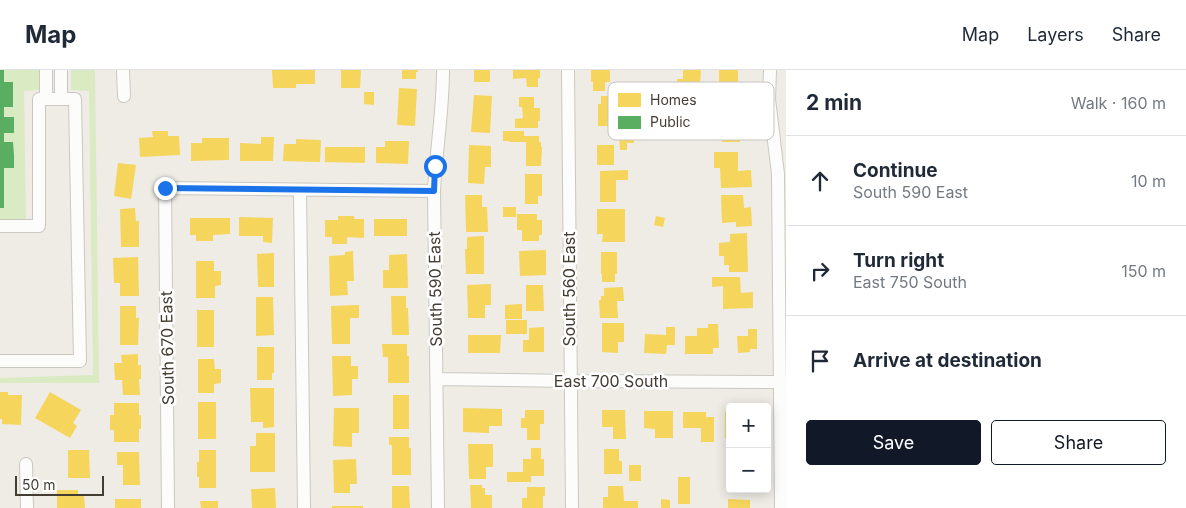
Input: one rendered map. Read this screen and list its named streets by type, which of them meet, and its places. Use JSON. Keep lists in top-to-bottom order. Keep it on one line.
{"streets":{"street":["South 590 East","South 560 East","South 670 East","East 700 South"]},"crossings":[["South 590 East","East 700 South"],["South 560 East","East 700 South"]],"legend":["Homes","Public"],"scale_bar":"50 m","page":{"header":"Map","nav":["Map","Layers","Share"],"heading":["2 min","Walk · 160 m"],"list":[["Continue","South 590 East","10 m"],["Turn right","East 750 South","150 m"],"Arrive at destination"],"map_buttons":["+","−"],"buttons":["Save","Share"],"scale":"50 m"}}
